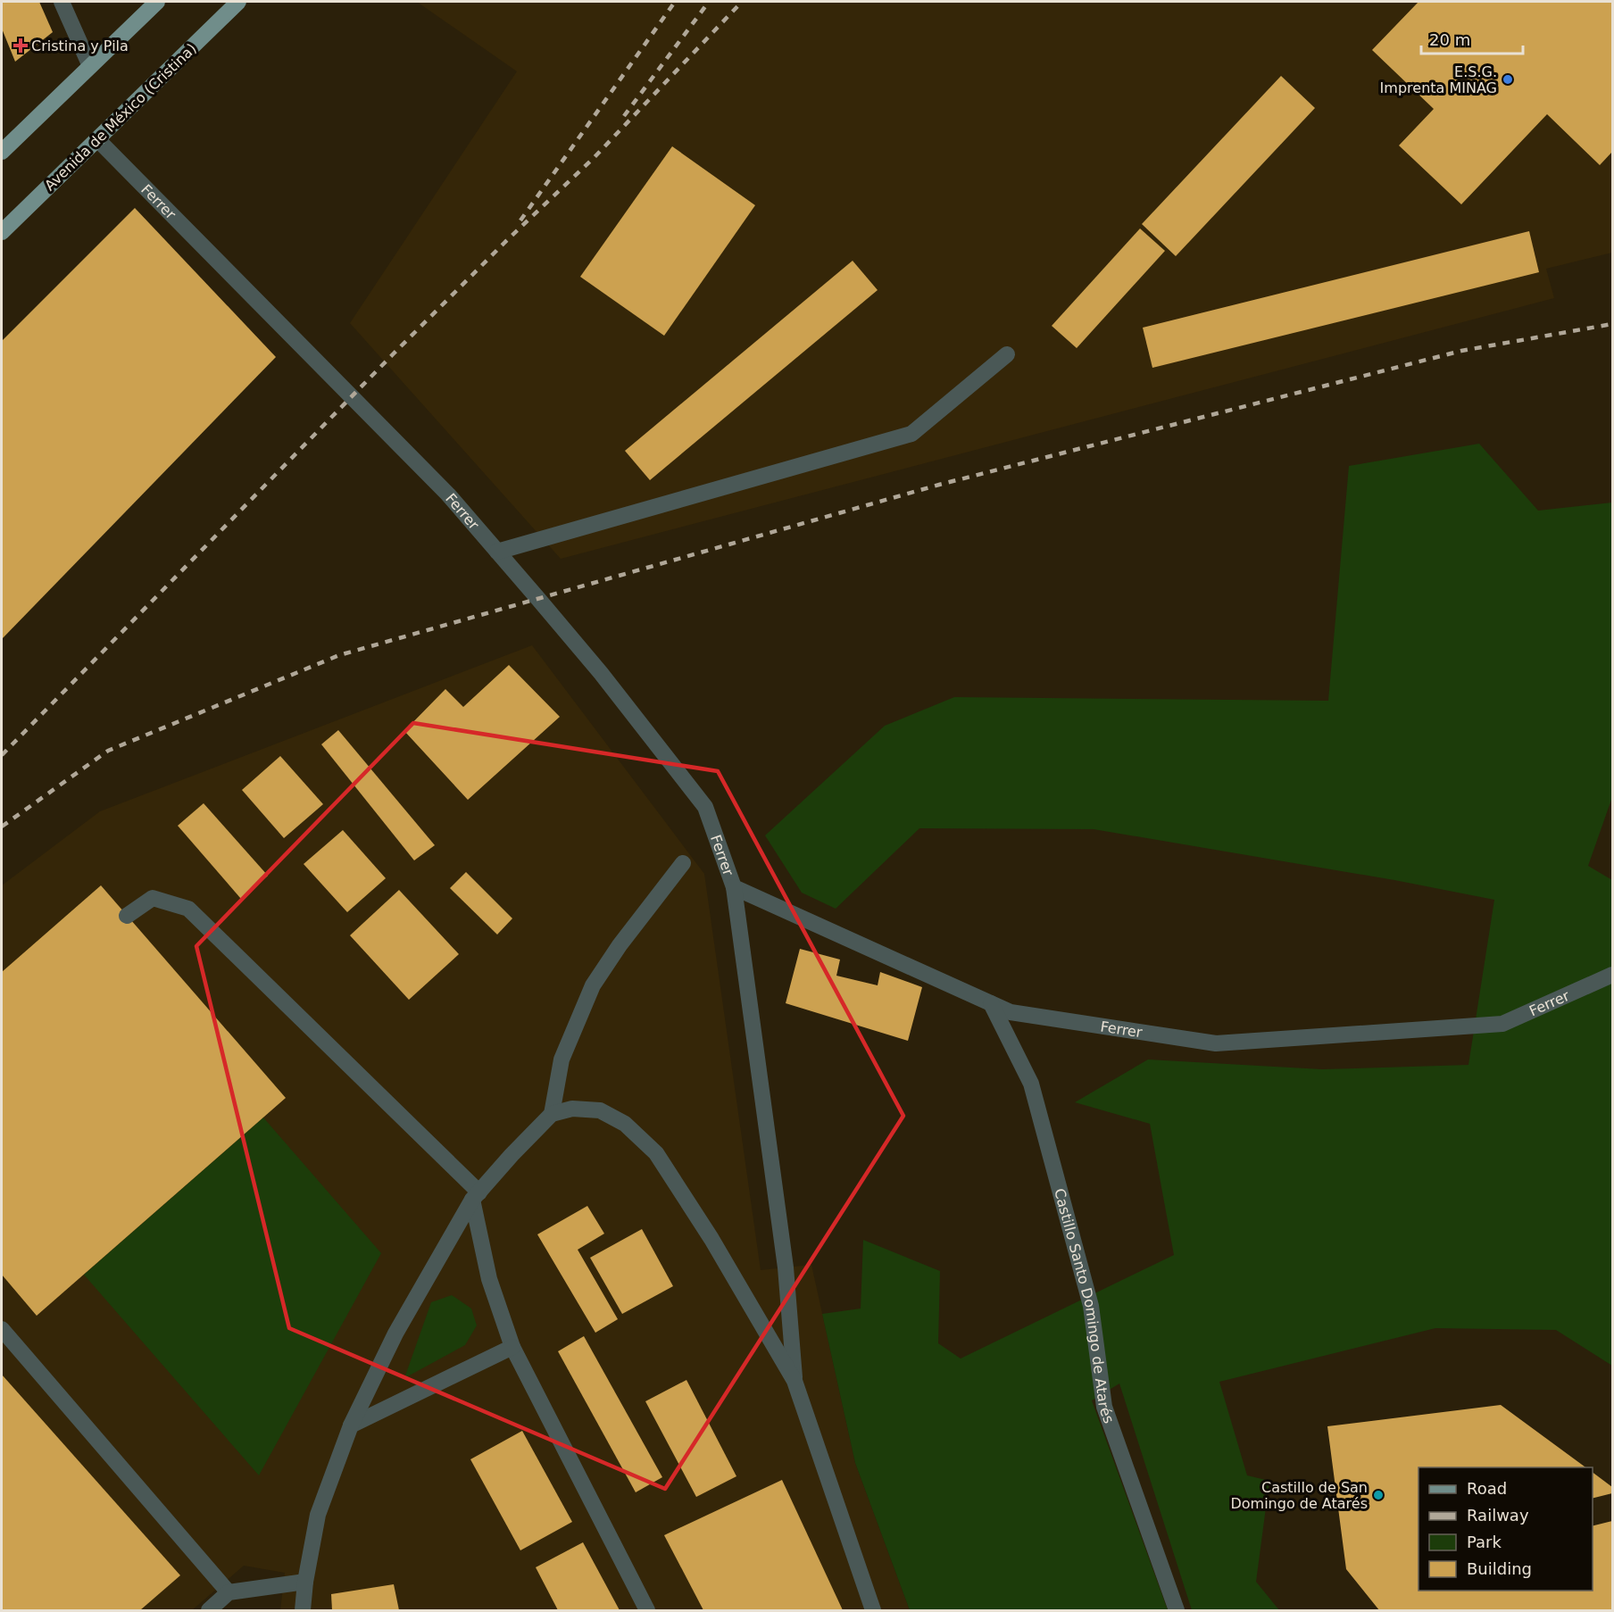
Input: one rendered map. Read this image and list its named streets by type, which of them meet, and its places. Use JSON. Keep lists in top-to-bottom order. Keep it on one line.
{"streets":{"main road":["Avenida de México (Cristina)"],"street":["Ferrer","Castillo Santo Domingo de Atarés"]},"crossings":[["Avenida de México (Cristina)","Ferrer"],["Ferrer","Castillo Santo Domingo de Atarés"]],"places":{"health":["Cristina y Pila"],"other":["E.S.G. Imprenta MINAG","Castillo de San Domingo de Atarés"]},"legend":["Road","Railway","Park","Building"],"scale_bar":"20 m"}
